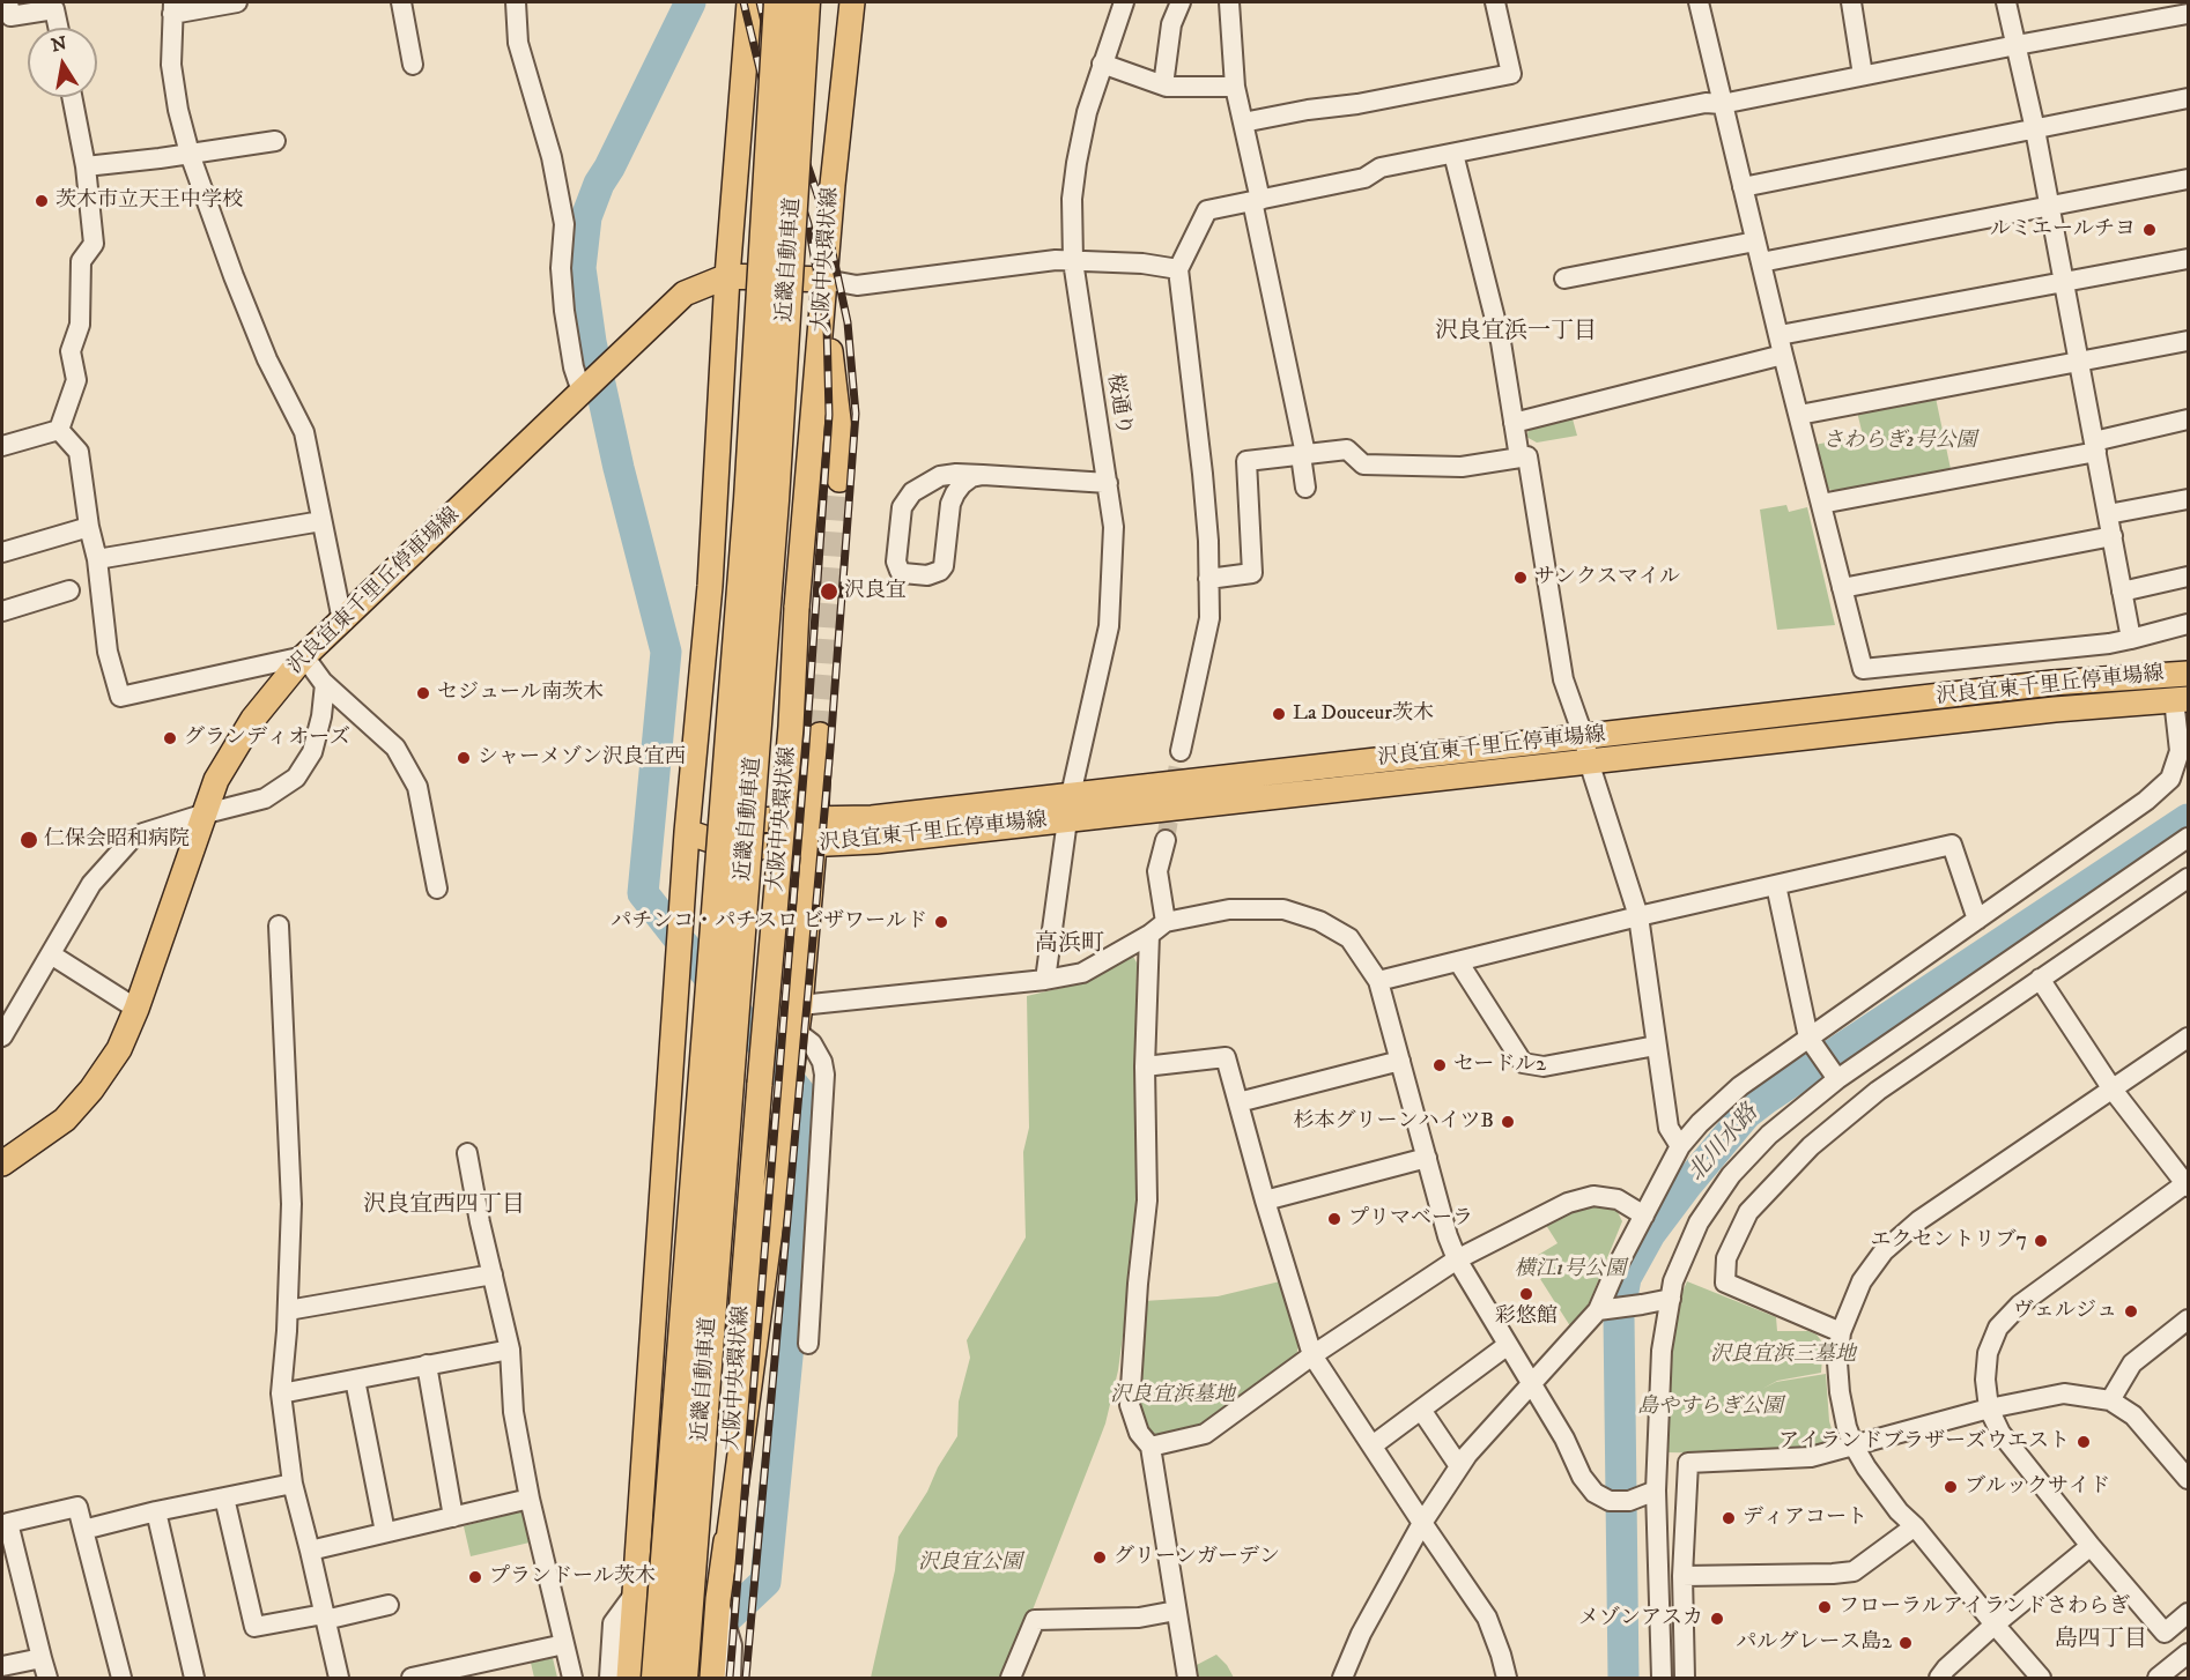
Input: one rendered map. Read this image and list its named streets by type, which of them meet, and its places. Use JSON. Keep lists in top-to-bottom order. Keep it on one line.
{"streets":{"highway":["近畿自動車道"],"main road":["大阪中央環状線","沢良宜東千里丘停車場線"],"street":["桜通り"]},"crossings":[["大阪中央環状線","沢良宜東千里丘停車場線"],["桜通り","沢良宜東千里丘停車場線"]],"districts":["沢良宜浜一丁目","高浜町","沢良宜西四丁目","島四丁目"],"water":["北川水路"],"parks":["さわらぎ2号公園","横江1号公園","沢良宜浜三墓地","沢良宜浜墓地","島やすらぎ公園","沢良宜公園"],"places":["茨木市立天王中学校","ルミエールチヨ","サンクスマイル","沢良宜","セジュール南茨木","La Douceur茨木","グランディオーズ","シャーメゾン沢良宜西","仁保会昭和病院","パチンコ・パチスロ ビザワールド","セードル2","杉本グリーンハイツB","プリマベーラ","エクセントリブ7","彩悠館","ヴェルジュ","アイランドブラザーズウエスト","ブルックサイド","ディアコート","グリーンガーデン","プランドール茨木","フローラルアイランドさわらぎ","メゾンアスカ","パルグレース島2"],"north":"top"}
